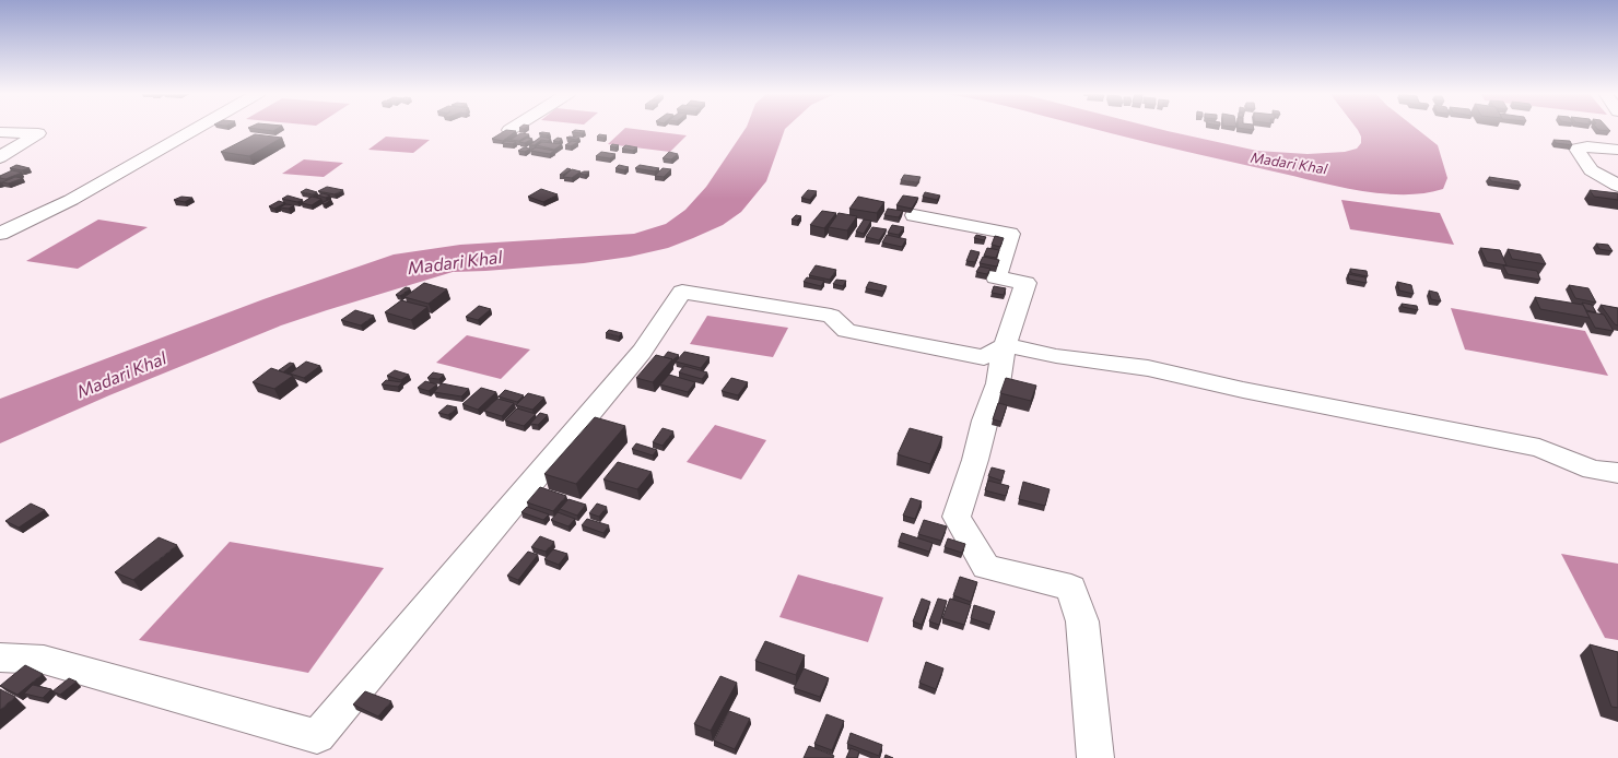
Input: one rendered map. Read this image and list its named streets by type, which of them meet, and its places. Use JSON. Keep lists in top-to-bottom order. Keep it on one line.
{"water":["Madari Khal"]}
